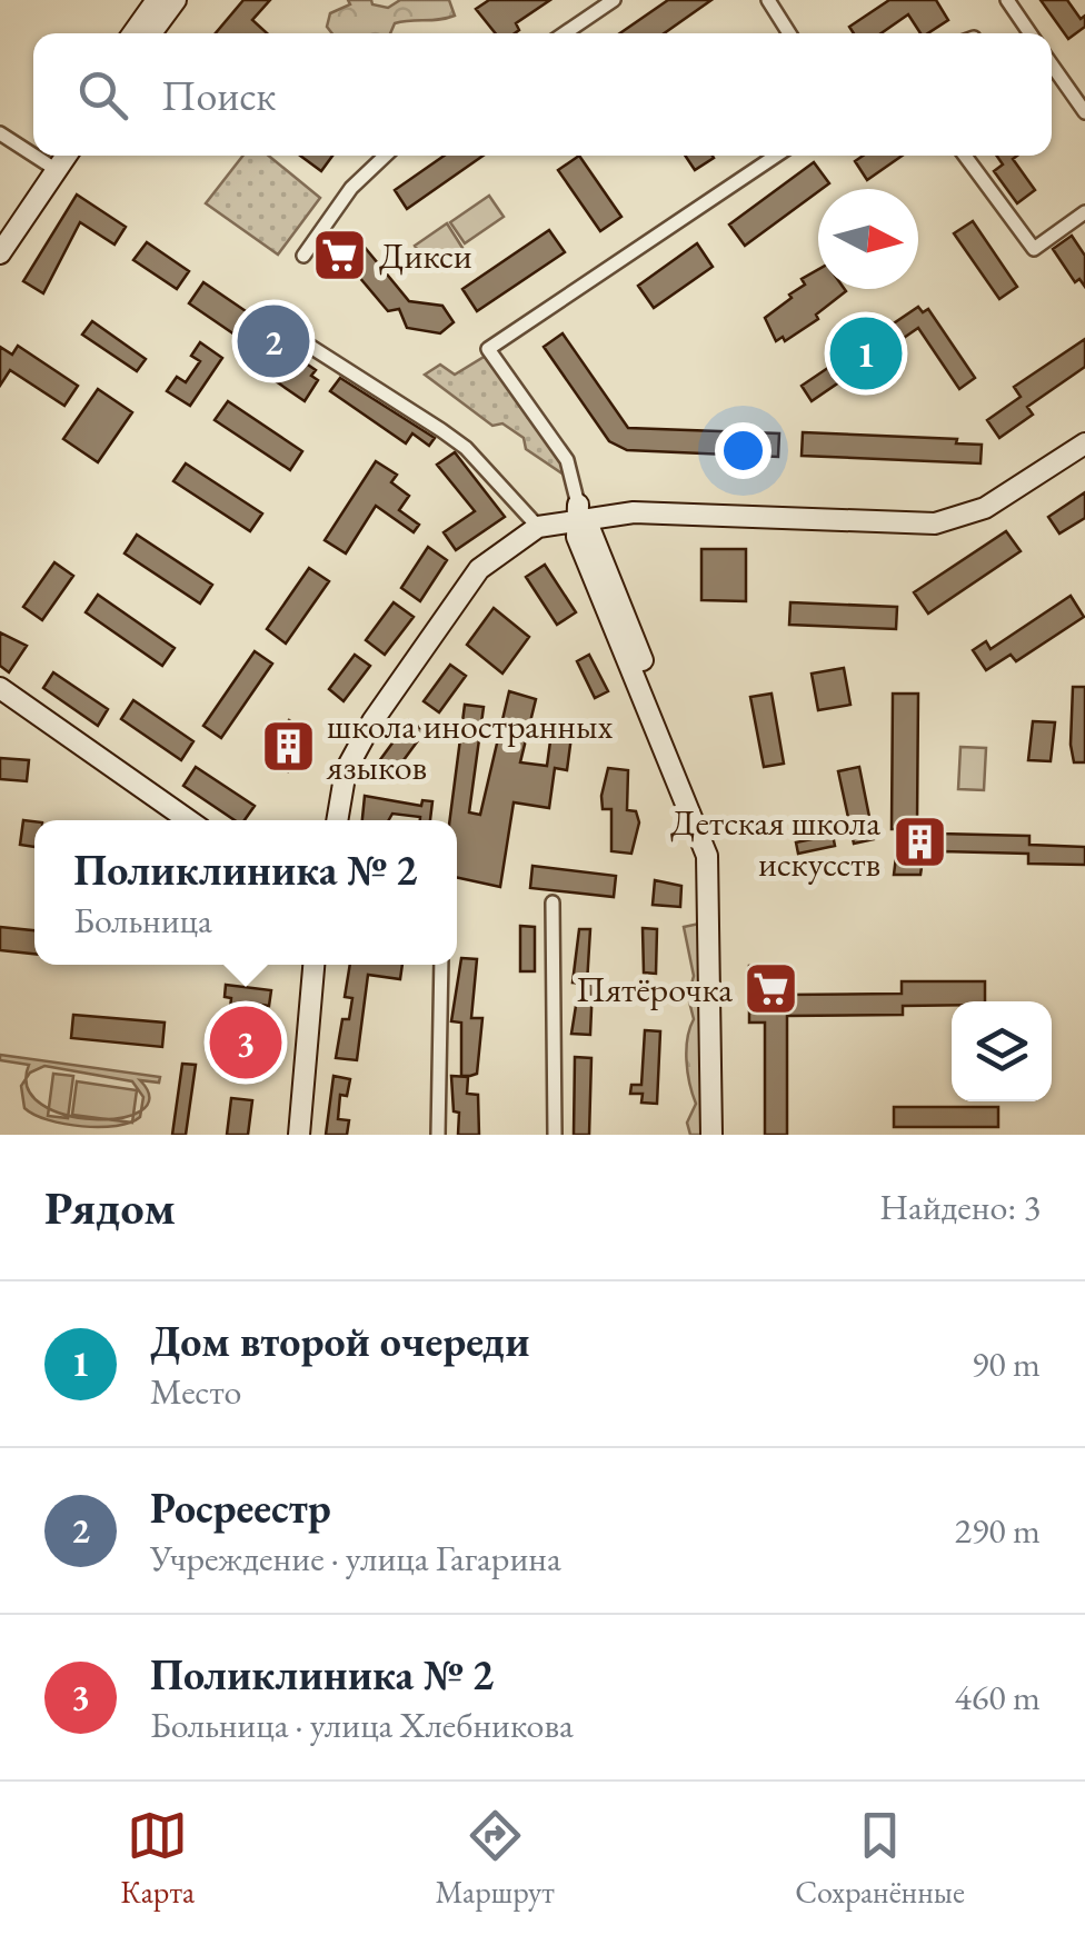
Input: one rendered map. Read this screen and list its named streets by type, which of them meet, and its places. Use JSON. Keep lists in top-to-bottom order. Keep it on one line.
{"places":{"supermarket":["Дикси","Пятёрочка"],"building":["школа иностранных языков","Детская школа искусств"]},"north":"right","page":{"search":"Поиск","pins":["2","1","3"],"popup":["Поликлиника № 2","Больница"],"heading":["Рядом","Найдено: 3"],"list":[{"mark":"1","name":"Дом второй очереди","note":"Место","value":"90 m"},{"mark":"2","name":"Росреестр","note":"Учреждение · улица Гагарина","value":"290 m"},{"mark":"3","name":"Поликлиника № 2","note":"Больница · улица Хлебникова","value":"460 m"}],"nav":["Карта","Маршрут","Сохранённые"]}}
